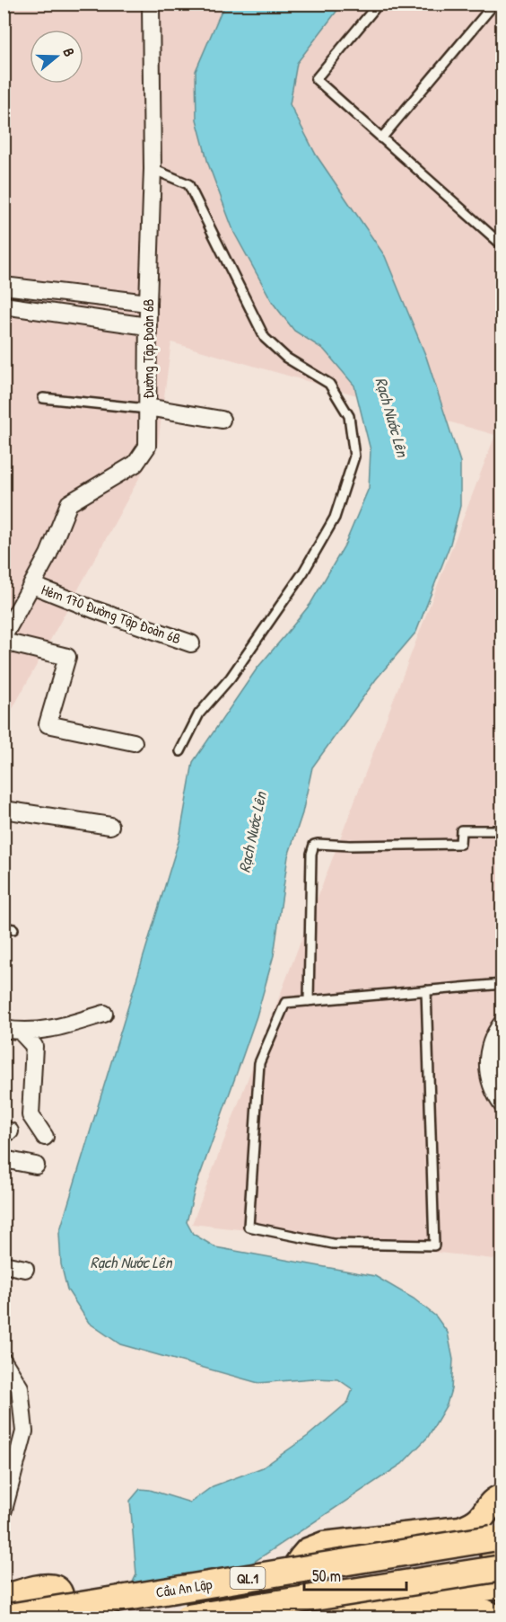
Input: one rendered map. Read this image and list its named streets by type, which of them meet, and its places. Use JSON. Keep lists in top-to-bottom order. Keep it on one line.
{"streets":{"highway":["QL.1","Cầu An Lập"],"street":["Đường Tập Đoàn 6B","Hẻm 170 Đường Tập Đoàn 6B"]},"crossings":[["Đường Tập Đoàn 6B","Hẻm 170 Đường Tập Đoàn 6B"]],"water":["Rạch Nước Lên"],"scale_bar":"50 m","north":"right"}
